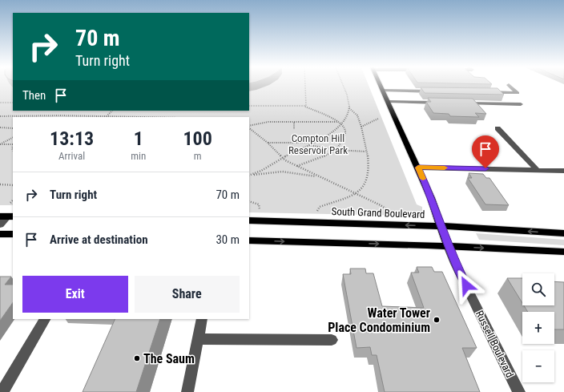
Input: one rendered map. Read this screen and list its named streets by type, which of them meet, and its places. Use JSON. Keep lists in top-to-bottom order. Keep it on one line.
{"streets":{"main road":["South Grand Boulevard","Russell Boulevard"]},"crossings":[["South Grand Boulevard","Russell Boulevard"]],"parks":["Compton Hill Reservoir Park"],"places":["Water Tower Place Condominium","The Saum"],"page":{"turn":["70 m","Turn right"],"then":"Then","eta":["13:13","Arrival","1","min","100","m"],"list":[{"name":"Turn right","value":"70 m"},{"name":"Arrive at destination","value":"30 m"}],"buttons":["Exit","Share"],"map_buttons":["+","−"]}}
